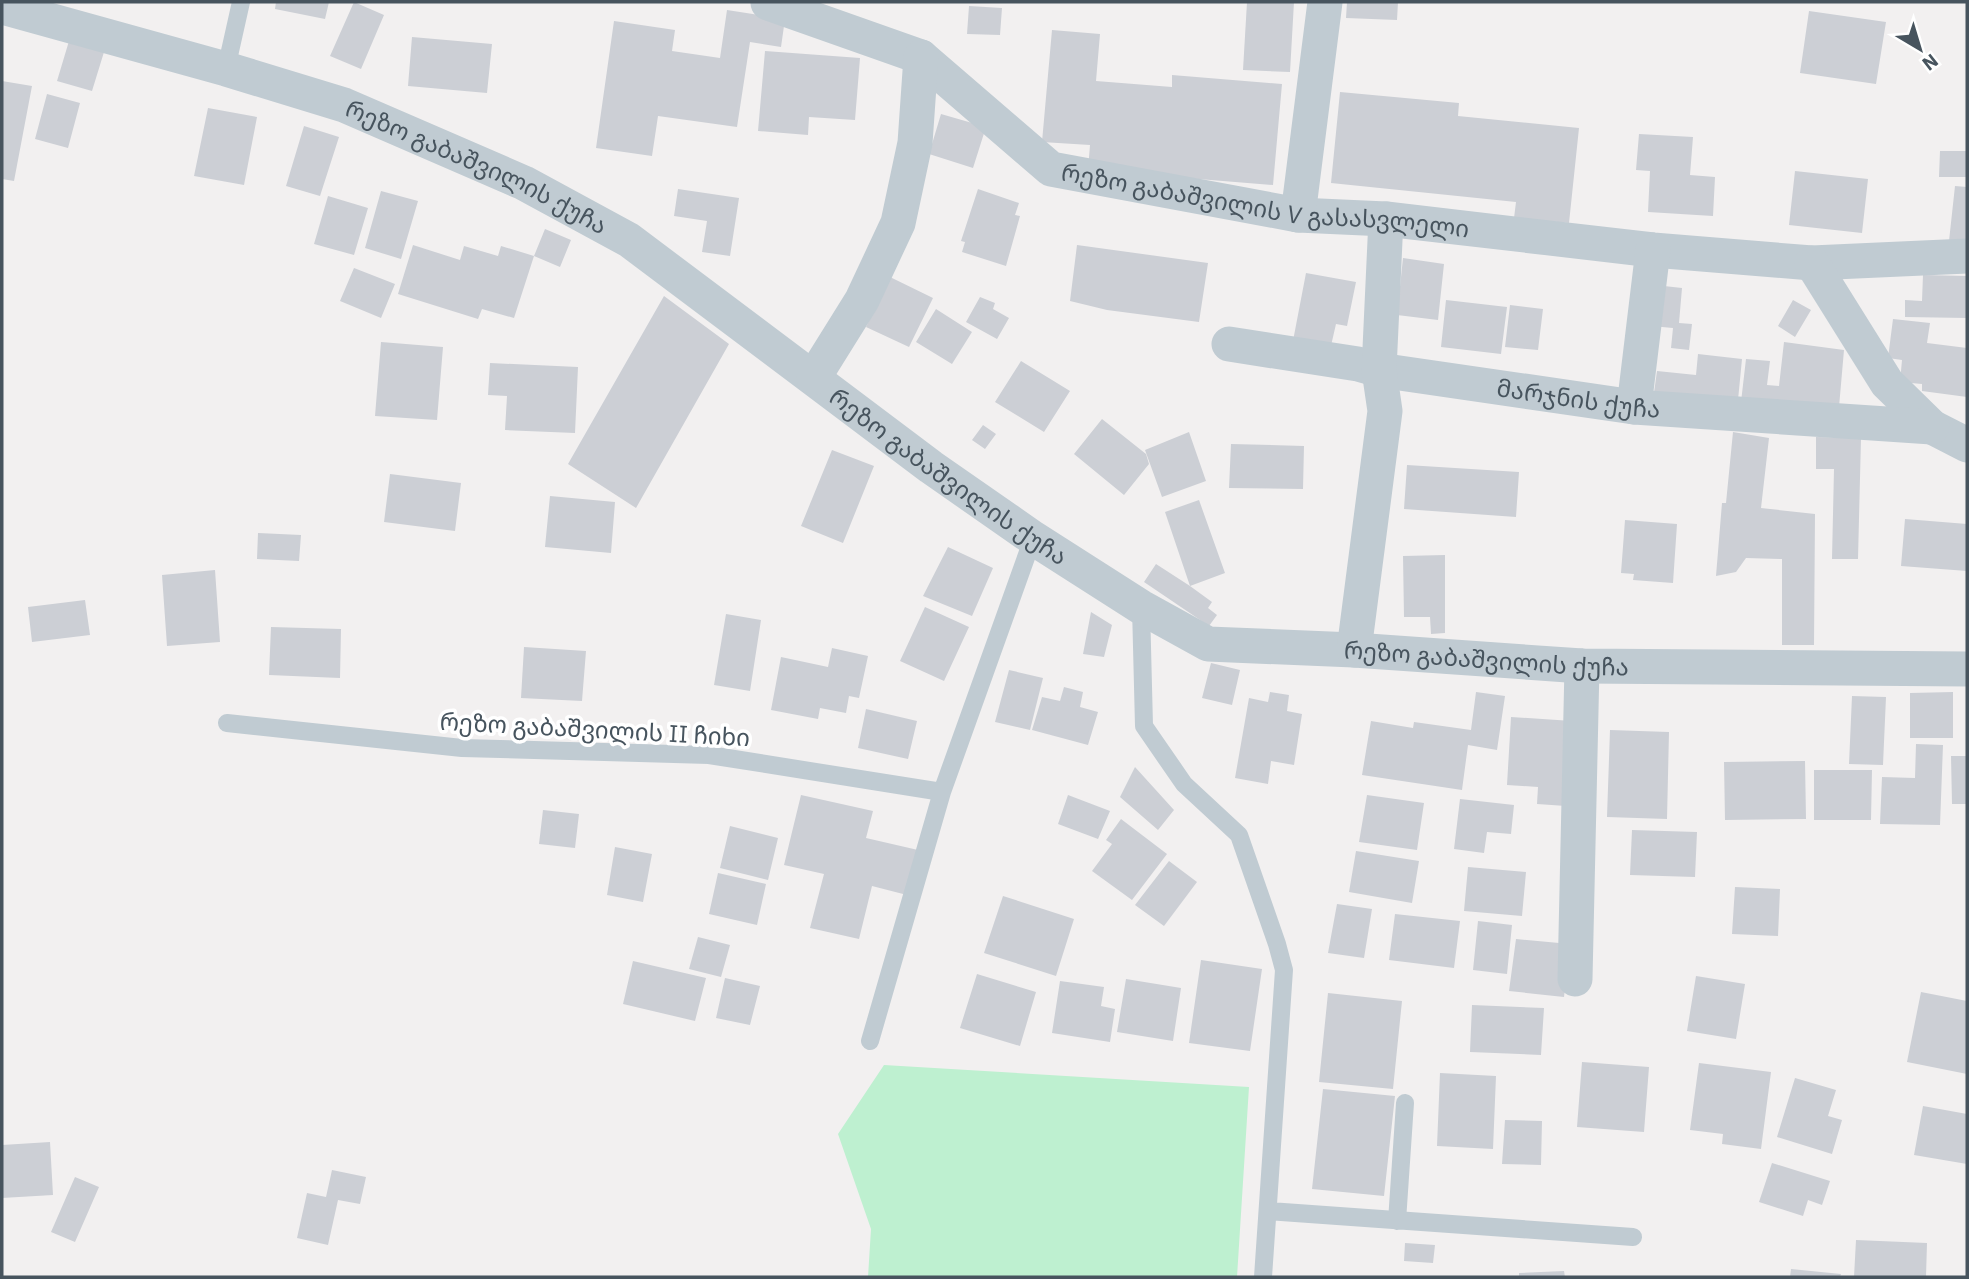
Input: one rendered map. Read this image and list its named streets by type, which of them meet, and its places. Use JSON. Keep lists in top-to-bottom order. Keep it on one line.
{"streets":{"street":["რეზო გაბაშვილის ქუჩა","რეზო გაბაშვილის V გასასვლელი","მარჯნის ქუჩა"],"lane":["რეზო გაბაშვილის II ჩიხი"]},"north":"bottom right"}
